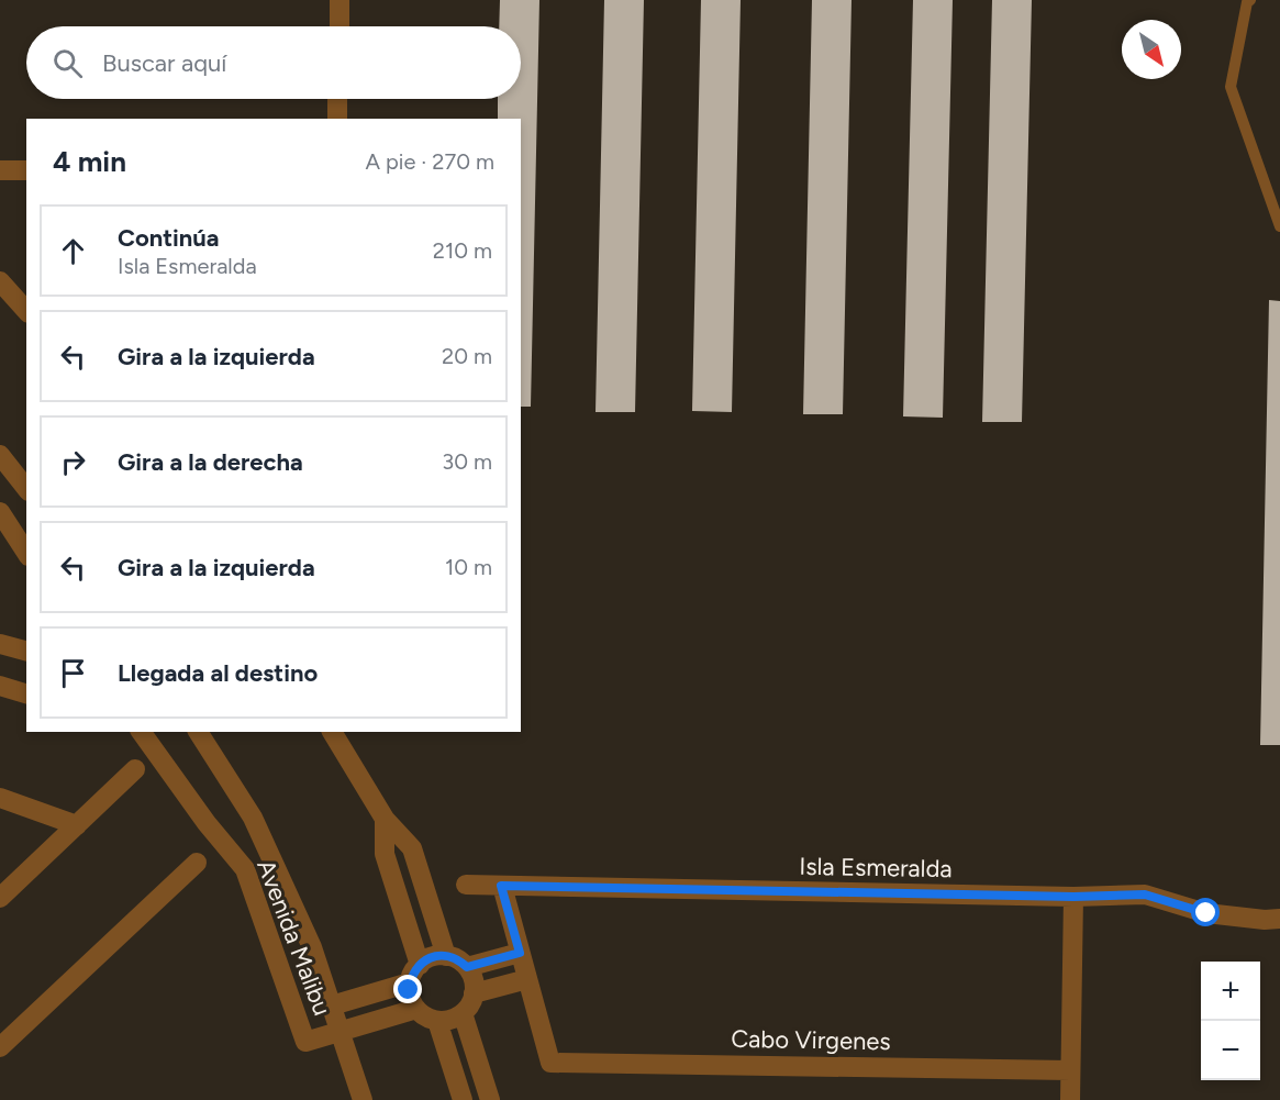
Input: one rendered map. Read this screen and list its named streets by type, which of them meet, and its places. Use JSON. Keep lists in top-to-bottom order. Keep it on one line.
{"streets":{"street":["Isla Esmeralda","Avenida Malibu","Cabo Virgenes"]},"north":"bottom right","page":{"search":"Buscar aquí","heading":["4 min","A pie · 270 m"],"list":[["Continúa","Isla Esmeralda","210 m"],["Gira a la izquierda","20 m"],["Gira a la derecha","30 m"],["Gira a la izquierda","10 m"],"Llegada al destino"],"map_buttons":["+","−"]}}
